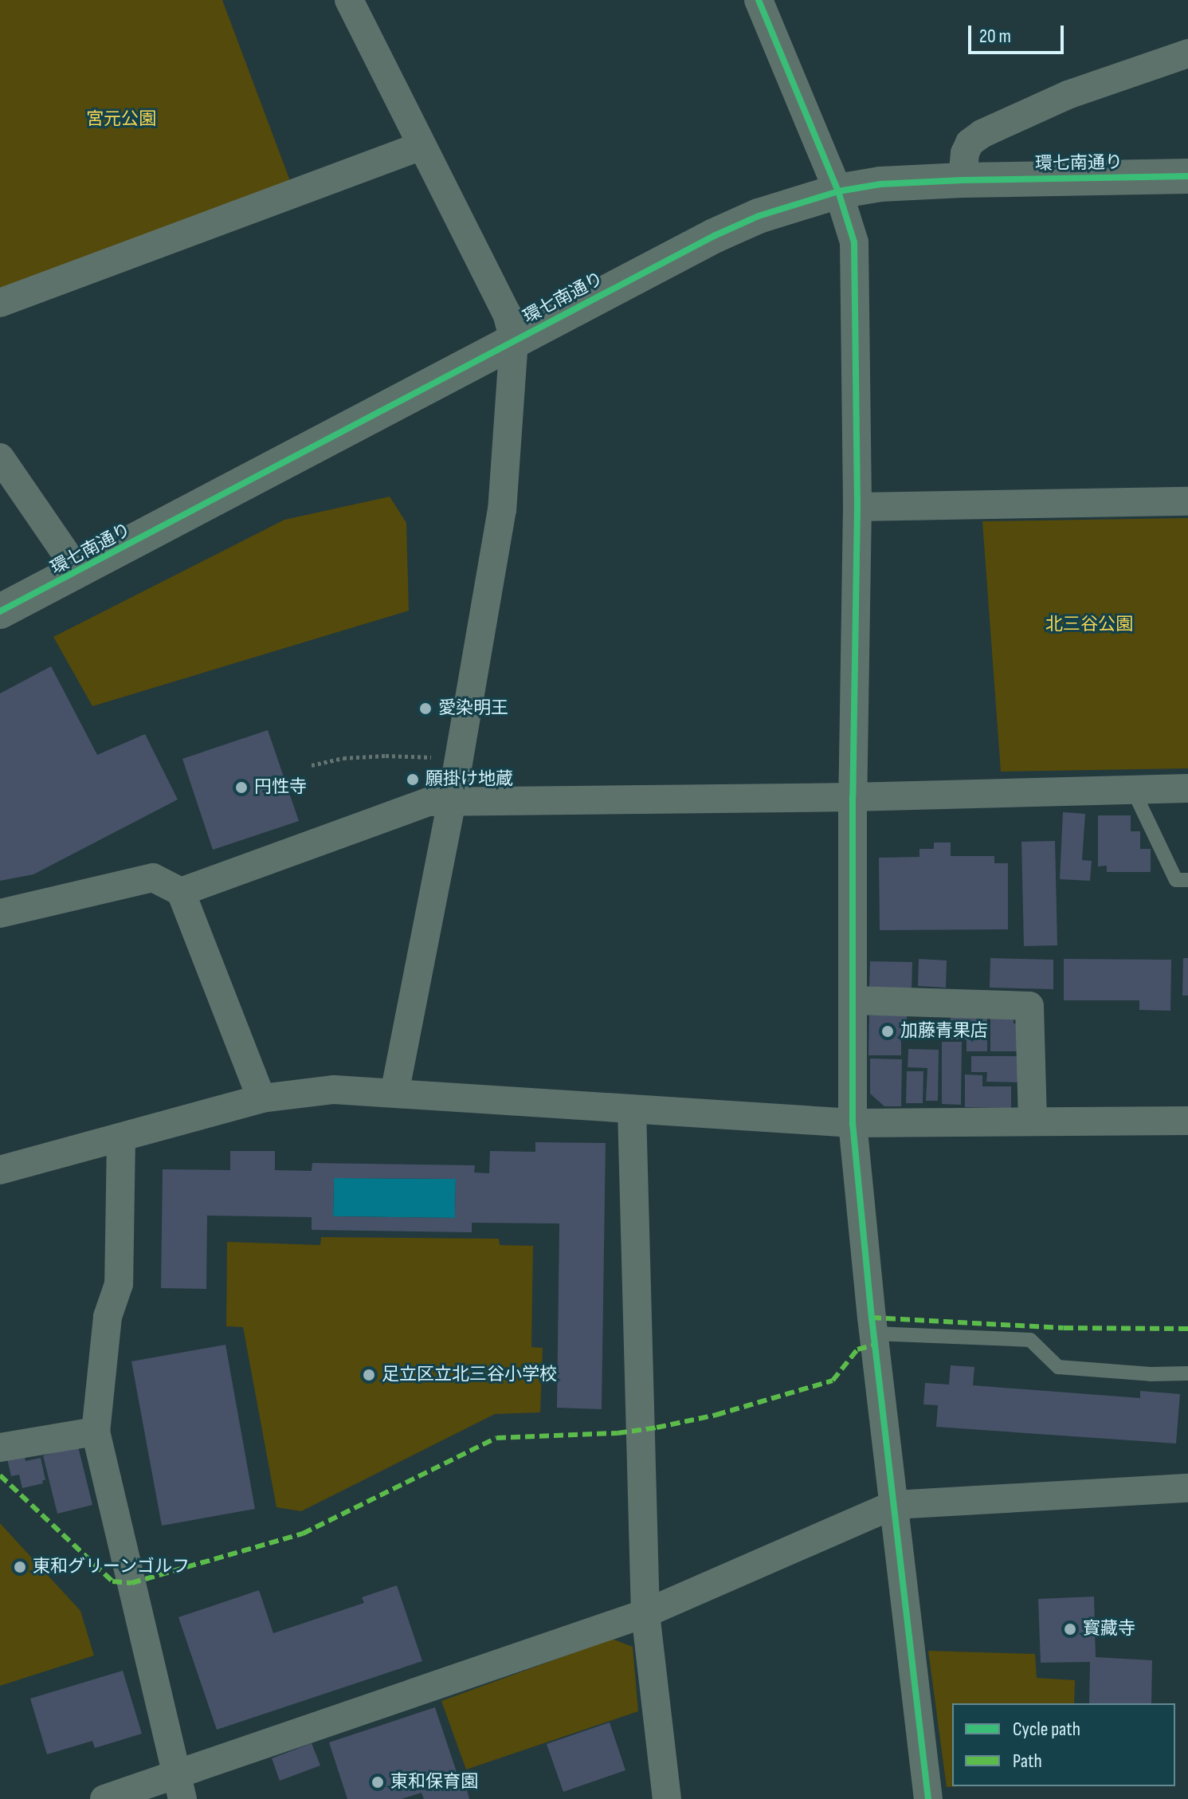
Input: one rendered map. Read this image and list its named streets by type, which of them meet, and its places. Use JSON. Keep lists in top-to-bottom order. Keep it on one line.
{"streets":{"street":["環七南通り"]},"parks":["宮元公園","北三谷公園"],"places":["愛染明王","願掛け地蔵","円性寺","加藤青果店","足立区立北三谷小学校","東和グリーンゴルフ","寳藏寺","東和保育園"],"legend":["Cycle path","Path"],"scale_bar":"20 m"}
